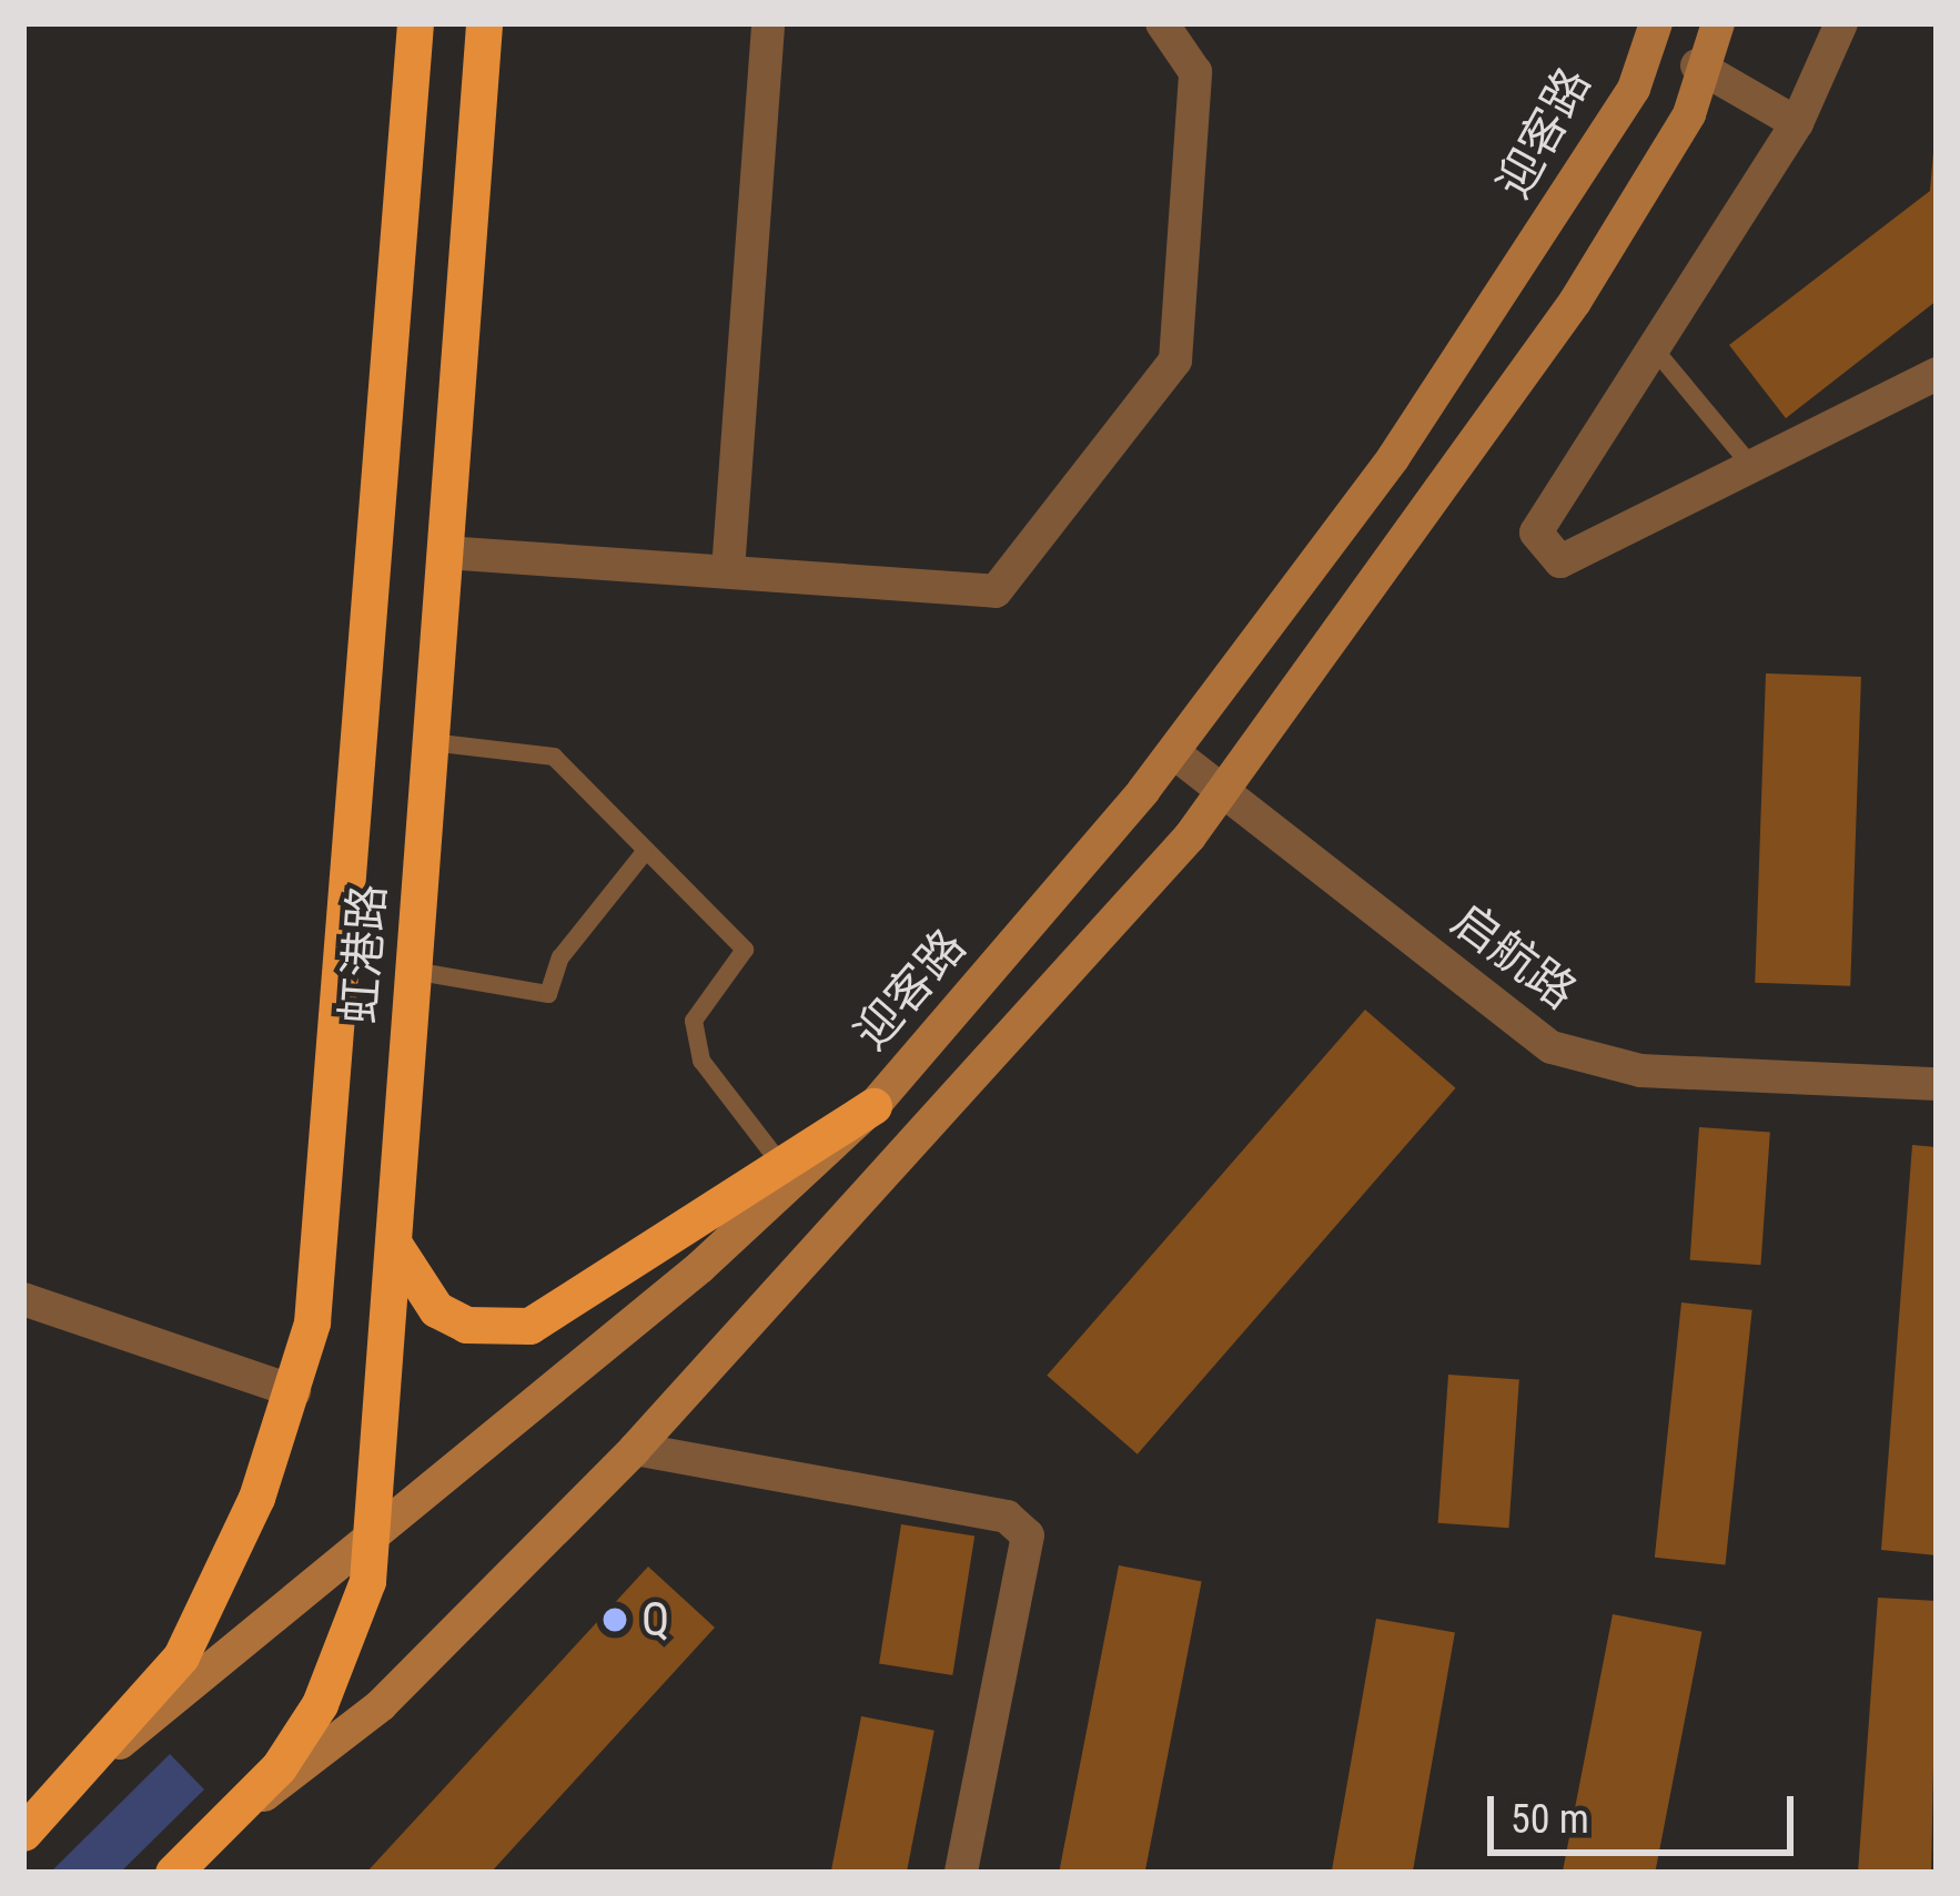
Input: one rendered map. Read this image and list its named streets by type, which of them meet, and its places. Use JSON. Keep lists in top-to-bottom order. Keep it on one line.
{"streets":{"highway":["迎客路","虹港路"],"street":["启航路"]},"crossings":[["迎客路","虹港路"],["迎客路","启航路"]],"places":["Q"],"scale_bar":"50 m"}
